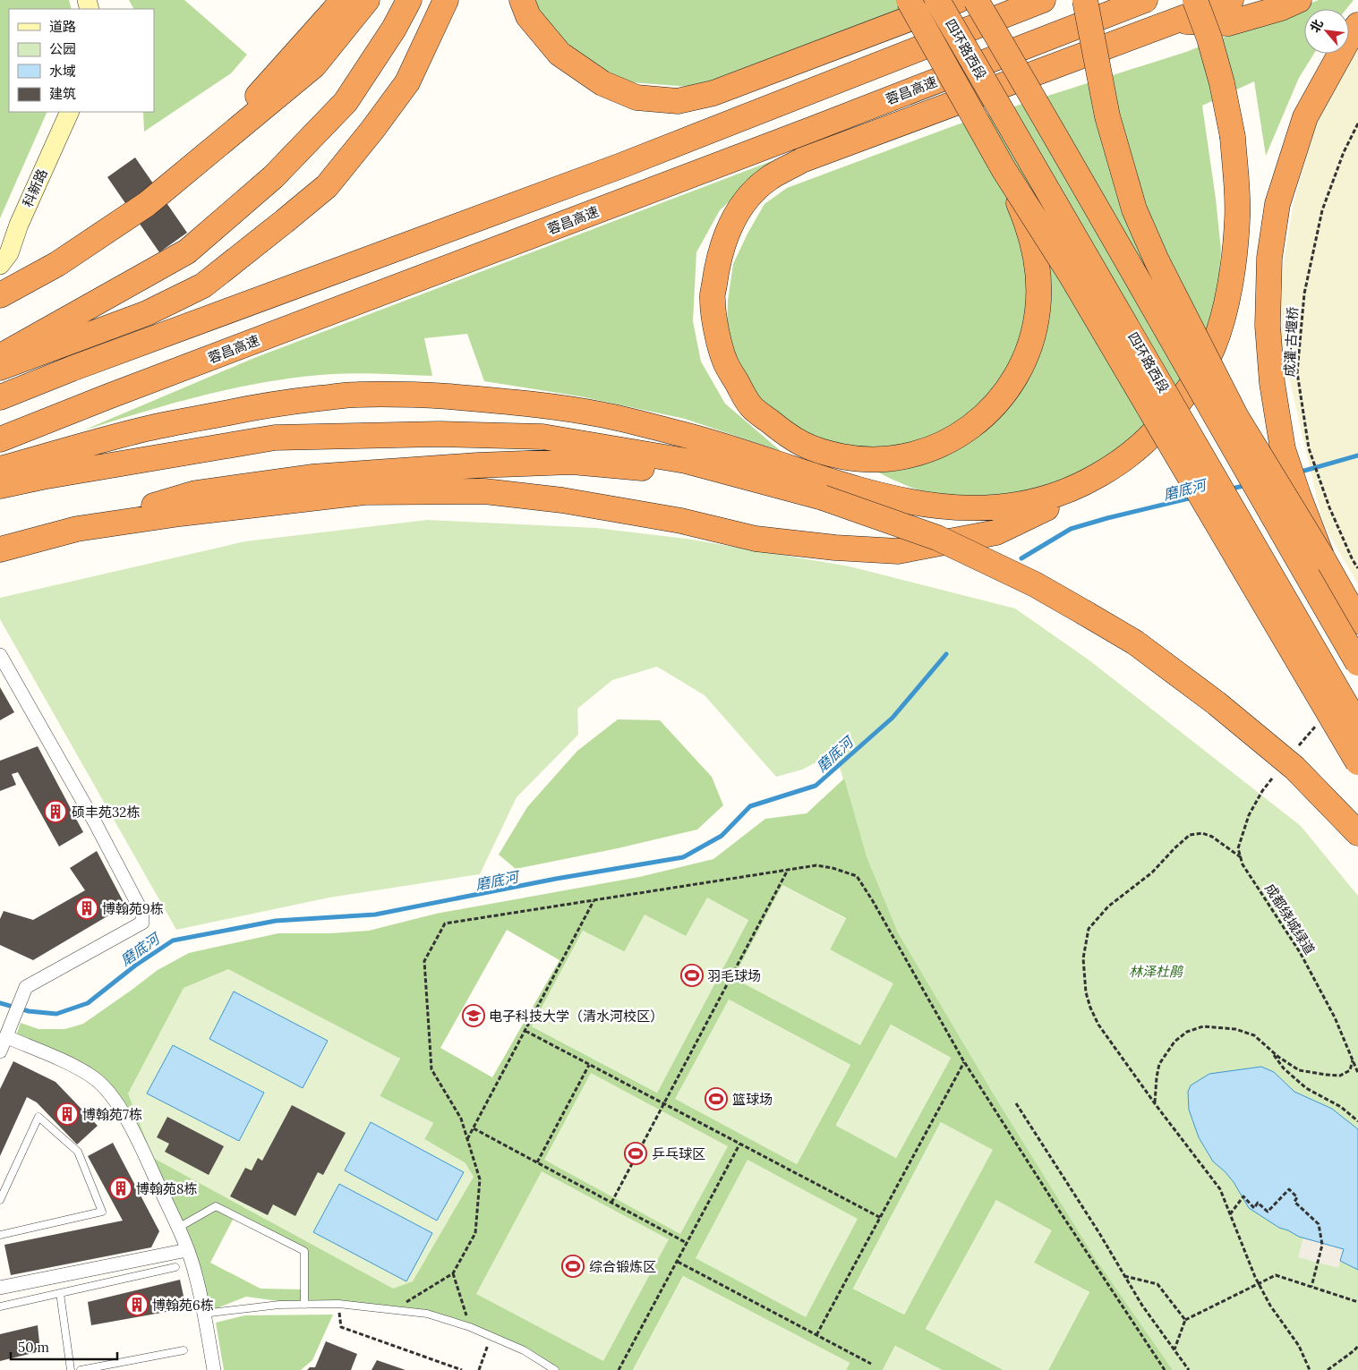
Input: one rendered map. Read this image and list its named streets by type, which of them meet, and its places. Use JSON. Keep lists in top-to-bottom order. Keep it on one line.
{"streets":{"highway":["四环路西段","蓉昌高速"],"main road":["科新路"],"path":["成灌·古堰桥","成都绕城绿道"]},"water":["磨底河"],"parks":["林泽杜鹃"],"places":{"building":["硕丰苑32栋","博翰苑9栋","博翰苑7栋","博翰苑8栋","博翰苑6栋"],"sports":["羽毛球场","篮球场","乒乓球区","综合锻炼区"],"school or university":["电子科技大学（清水河校区）"]},"legend":["道路","公园","水域","建筑"],"scale_bar":"50 m","north":"top left"}
